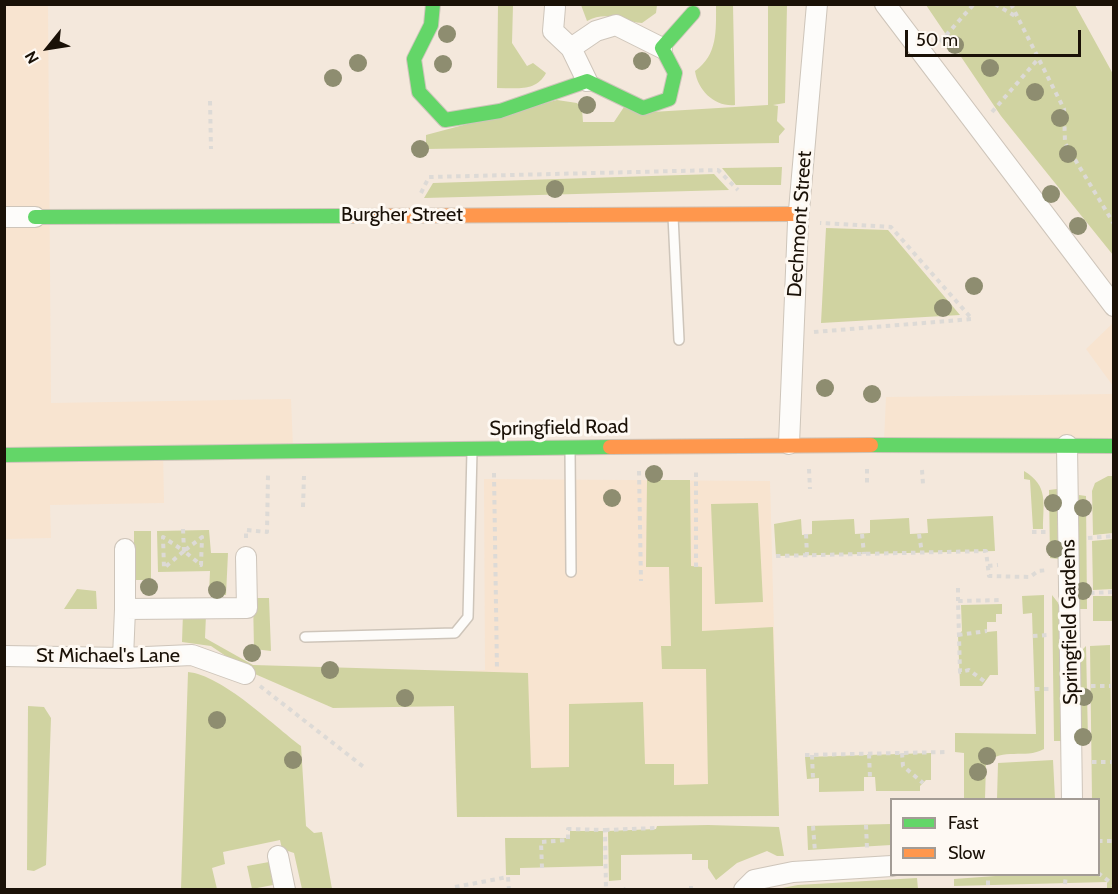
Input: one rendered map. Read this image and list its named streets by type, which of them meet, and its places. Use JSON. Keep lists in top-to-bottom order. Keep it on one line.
{"streets":{"street":["Burgher Street","Dechmont Street","Springfield Road","Springfield Gardens","St Michael's Lane"]},"crossings":[["Burgher Street","Dechmont Street"],["Dechmont Street","Springfield Road"],["Springfield Road","Springfield Gardens"]],"legend":["Fast","Slow"],"scale_bar":"50 m","north":"bottom left"}
